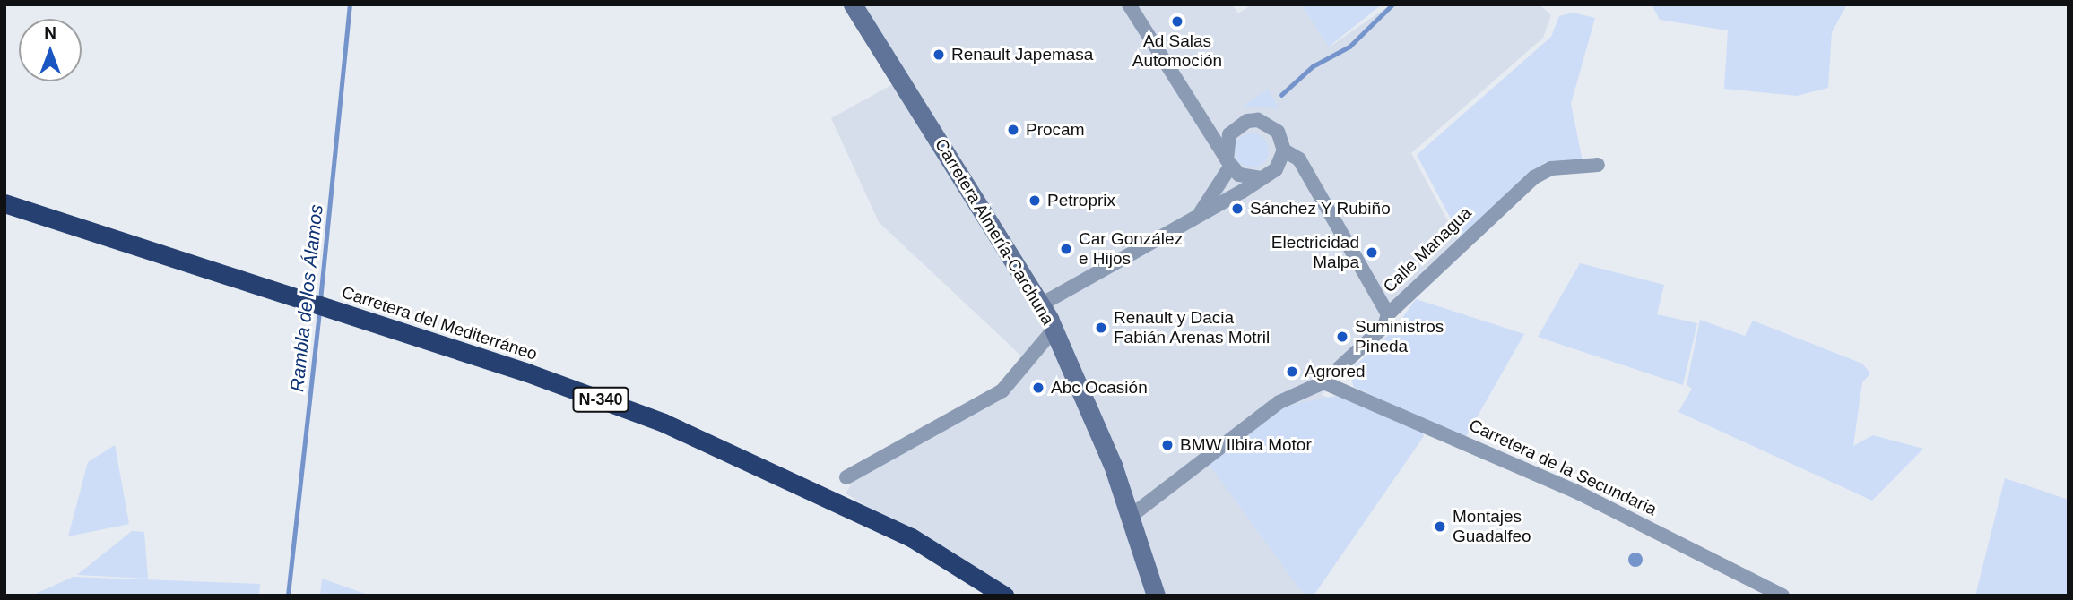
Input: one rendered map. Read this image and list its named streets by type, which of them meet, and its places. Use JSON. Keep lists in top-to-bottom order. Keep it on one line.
{"streets":{"highway":["Carretera del Mediterráneo","N-340"],"main road":["Carretera Almería-Carchuna"],"street":["Calle Managua","Carretera de la Secundaria"]},"water":["Rambla de los Álamos"],"places":["Ad Salas Automoción","Renault Japemasa","Procam","Petroprix","Sánchez Y Rubiño","Car González e Hijos","Electricidad Malpa","Renault y Dacia Fabián Arenas Motril","Suministros Pineda","Agrored","Abc Ocasión","BMW Ilbira Motor","Montajes Guadalfeo"],"north":"top"}
